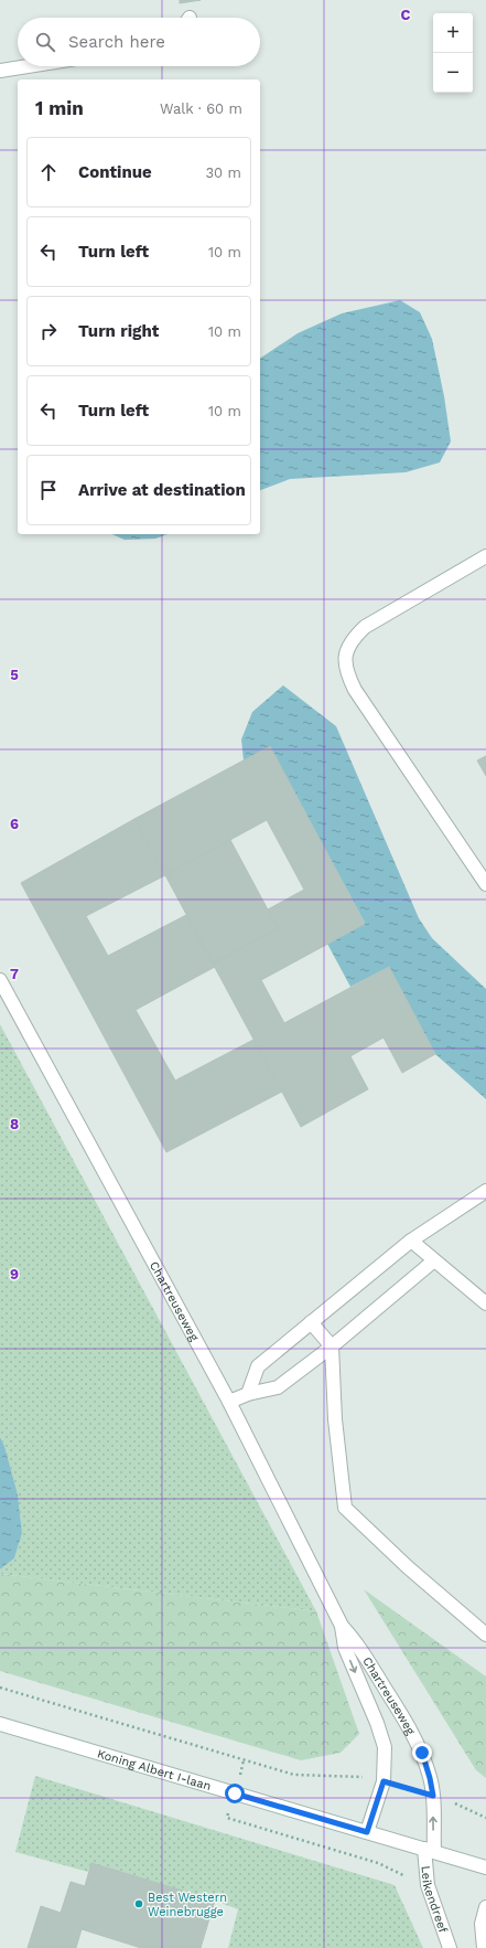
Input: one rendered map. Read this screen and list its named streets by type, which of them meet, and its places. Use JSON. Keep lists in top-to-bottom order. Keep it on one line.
{"streets":{"street":["Chartreuseweg","Koning Albert I-laan","Leikendreef"]},"crossings":[["Chartreuseweg","Koning Albert I-laan"],["Chartreuseweg","Leikendreef"],["Koning Albert I-laan","Leikendreef"]],"places":["Best Western Weinebrugge"],"page":{"map_buttons":["+","−"],"search":"Search here","heading":["1 min","Walk · 60 m"],"list":[["Continue","30 m"],["Turn left","10 m"],["Turn right","10 m"],["Turn left","10 m"],"Arrive at destination"]},"grid":{"columns":["C"],"rows":["5","6","7","8","9"]}}
